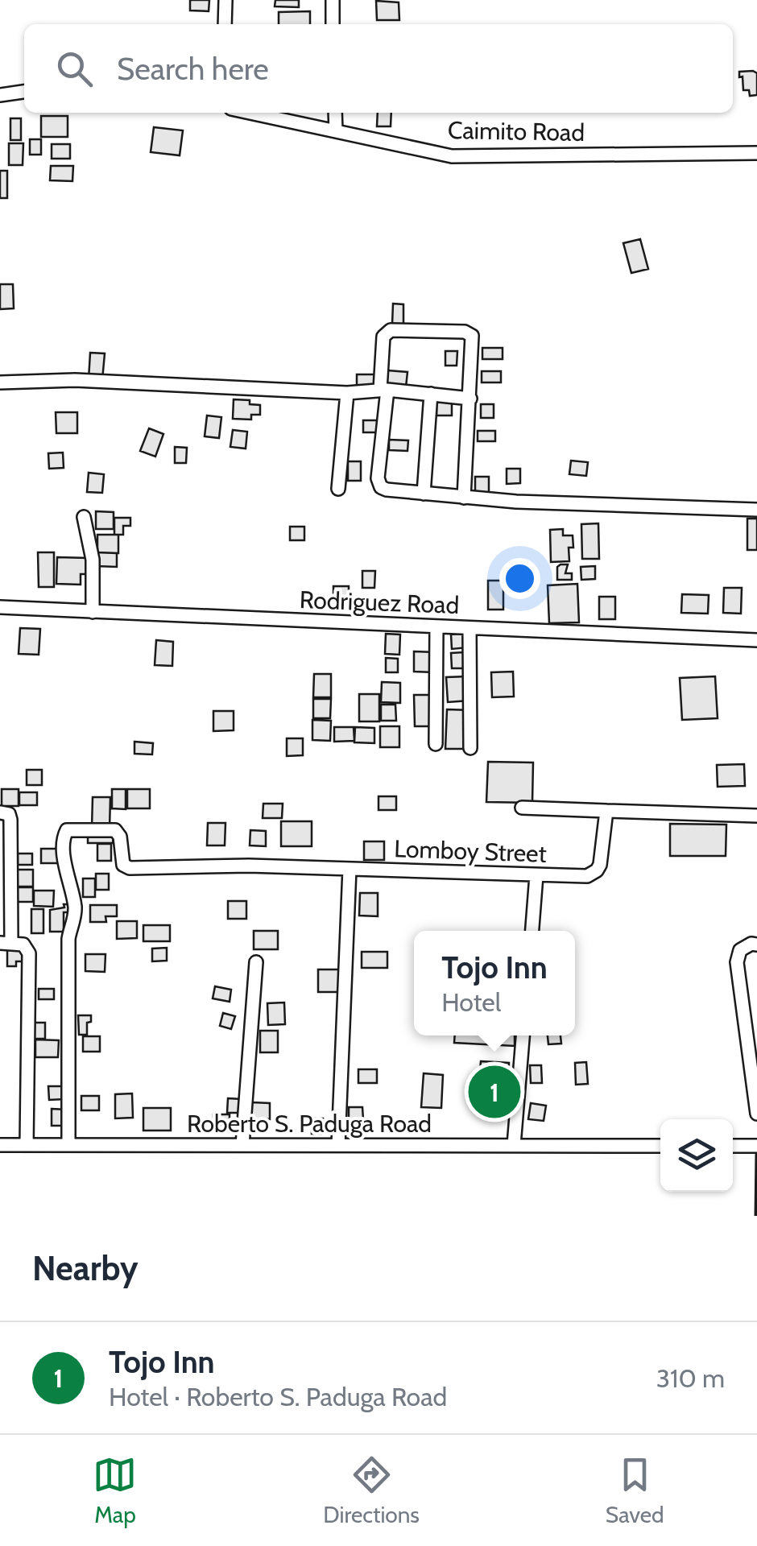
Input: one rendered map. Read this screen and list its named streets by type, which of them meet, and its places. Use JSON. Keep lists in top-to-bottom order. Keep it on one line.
{"streets":{"street":["Caimito Road","Rodriguez Road","Lomboy Street","Roberto S. Paduga Road"]},"crossings":[["Lomboy Street","Roberto S. Paduga Road"]],"page":{"search":"Search here","popup":["Tojo Inn","Hotel"],"pins":"1","heading":"Nearby","list":[{"mark":"1","name":"Tojo Inn","note":"Hotel · Roberto S. Paduga Road","value":"310 m"}],"nav":["Map","Directions","Saved"]}}
